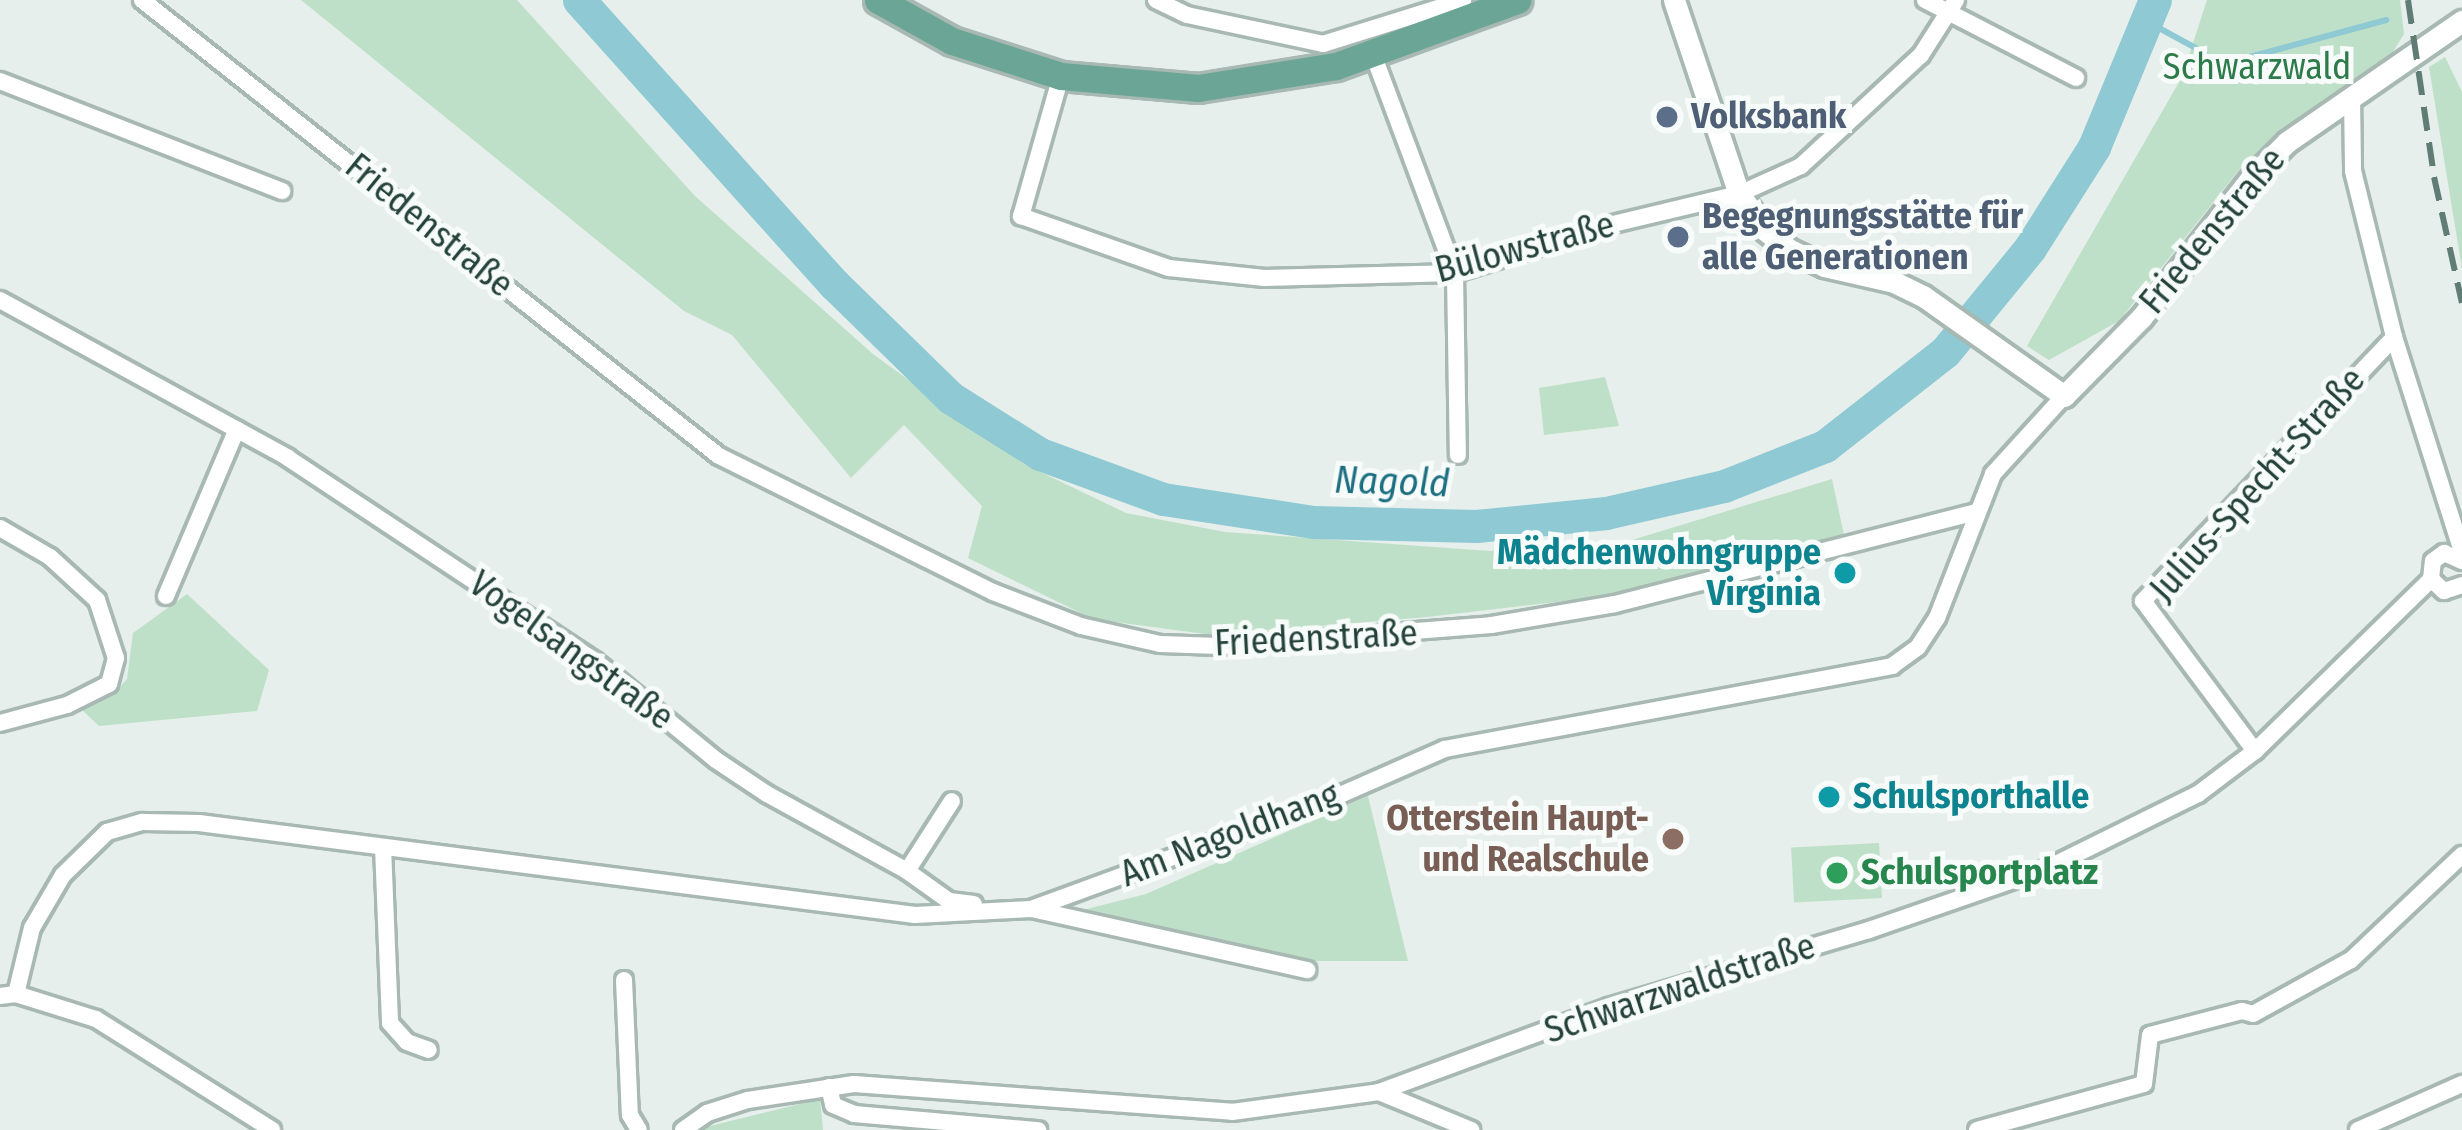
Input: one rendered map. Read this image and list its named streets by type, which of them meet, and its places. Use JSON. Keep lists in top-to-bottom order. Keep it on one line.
{"streets":{"street":["Friedenstraße","Bülowstraße","Julius-Specht-Straße","Vogelsangstraße","Am Nagoldhang","Schwarzwaldstraße"]},"crossings":[["Friedenstraße","Am Nagoldhang"],["Julius-Specht-Straße","Schwarzwaldstraße"],["Vogelsangstraße","Am Nagoldhang"]],"water":["Nagold"],"parks":["Schwarzwald"],"places":["Volksbank","Begegnungsstätte für alle Generationen","Mädchenwohngruppe Virginia","Schulsporthalle","Otterstein Haupt- und Realschule","Schulsportplatz"]}
